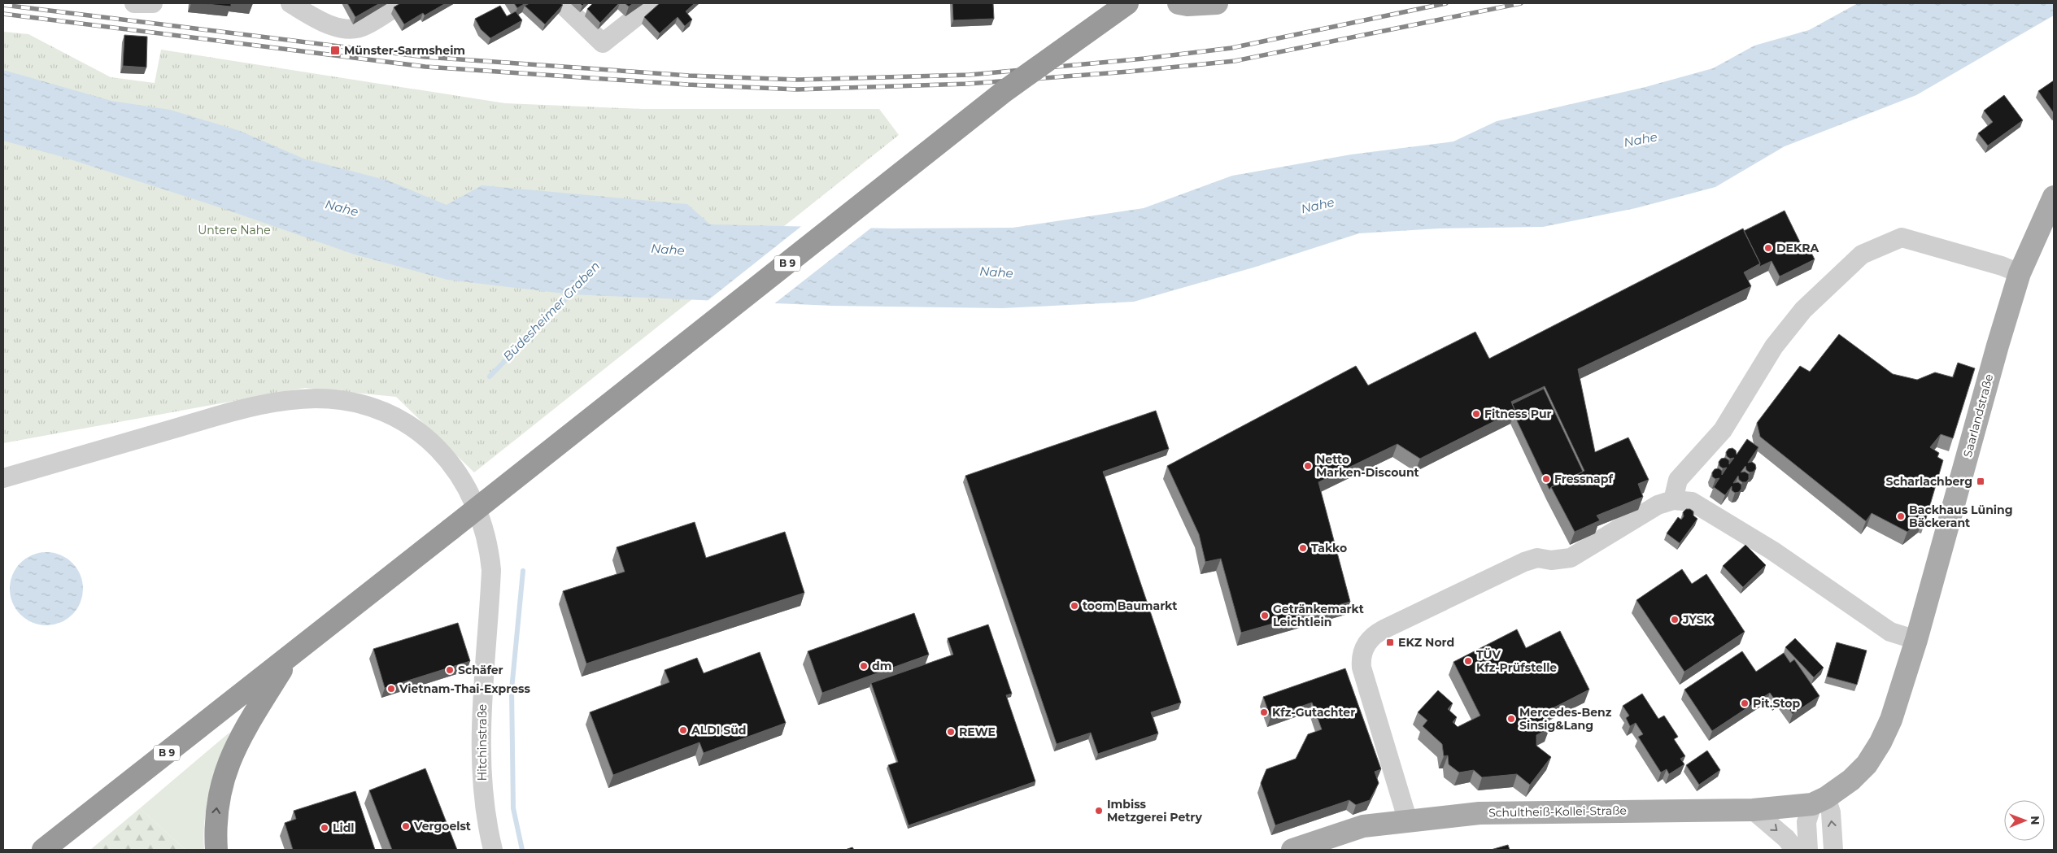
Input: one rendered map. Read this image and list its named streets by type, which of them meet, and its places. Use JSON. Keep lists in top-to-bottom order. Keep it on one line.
{"streets":{"highway":["B 9"],"main road":["Saarlandstraße","Schultheiß-Kollei-Straße"],"street":["Hitchinstraße"]},"crossings":[["Saarlandstraße","Schultheiß-Kollei-Straße"]],"water":["Nahe","Büdesheimer Graben"],"parks":["Untere Nahe"],"places":{"transit":["Münster-Sarmsheim","Scharlachberg","EKZ Nord"],"other":["DEKRA","Fitness Pur","Netto Marken-Discount","Fressnapf","Backhaus Lüning Bäckerant","Takko","toom Baumarkt","Getränkemarkt Leichtlein","JYSK","TÜV Kfz-Prüfstelle","dm","Schäfer","Vietnam-Thai-Express","Pit.Stop","Kfz-Gutachter","Mercedes-Benz Sinsig&Lang","ALDI Süd","REWE","Imbiss Metzgerei Petry","Vergoelst","Lidl"]},"north":"right"}
